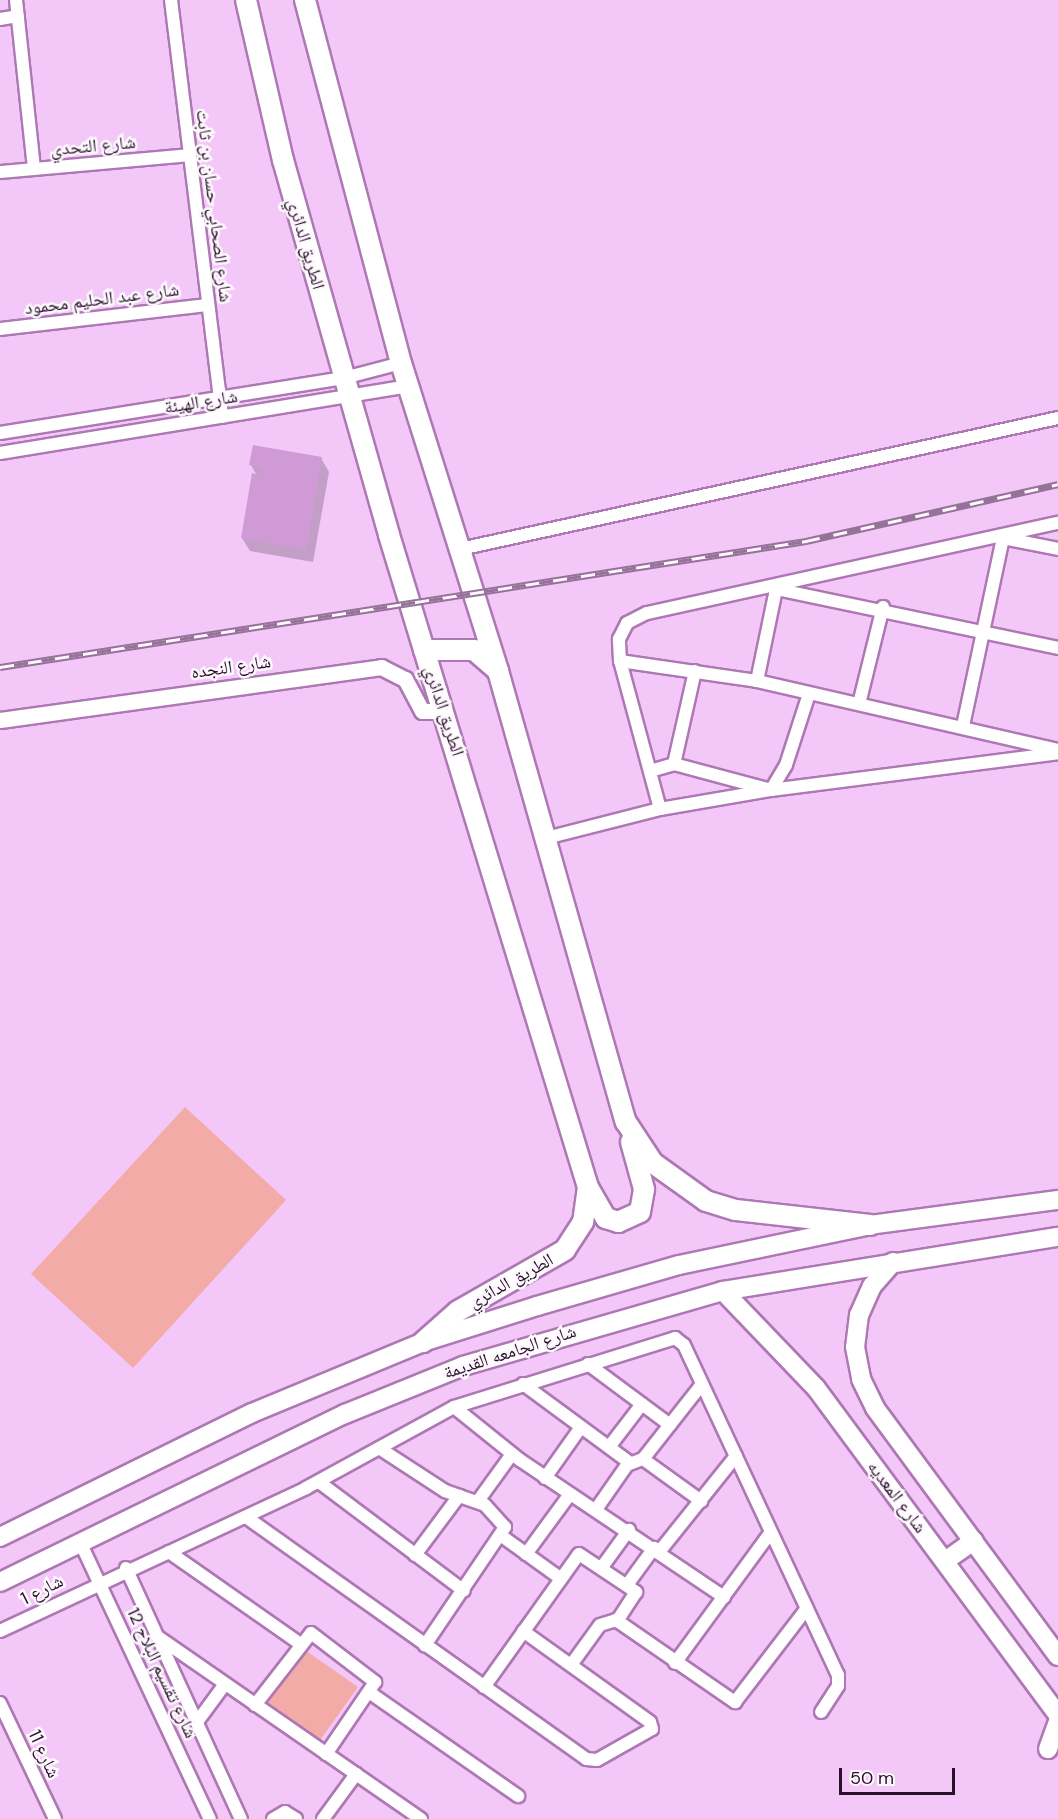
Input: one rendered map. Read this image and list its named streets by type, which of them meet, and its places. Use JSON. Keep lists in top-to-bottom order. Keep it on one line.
{"streets":{"main road":["الطريق الدائري","شارع الجامعه القديمة","شارع المعديه"],"street":["شارع التحدي","شارع الصحابي حسان بن ثابت","شارع عبد الحليم محمود","شارع الهيئة","شارع النجده","شارع 1","شارع تقسيم البلاح 12","شارع 11"]},"crossings":[["شارع التحدي","شارع الصحابي حسان بن ثابت"],["شارع الصحابي حسان بن ثابت","شارع عبد الحليم محمود"],["شارع الصحابي حسان بن ثابت","شارع الهيئة"],["الطريق الدائري","شارع الهيئة"],["الطريق الدائري","شارع النجده"],["الطريق الدائري","شارع الجامعه القديمة"],["شارع الجامعه القديمة","شارع المعديه"],["شارع الجامعه القديمة","شارع تقسيم البلاح 12"],["شارع 1","شارع تقسيم البلاح 12"]],"scale_bar":"50 m"}
